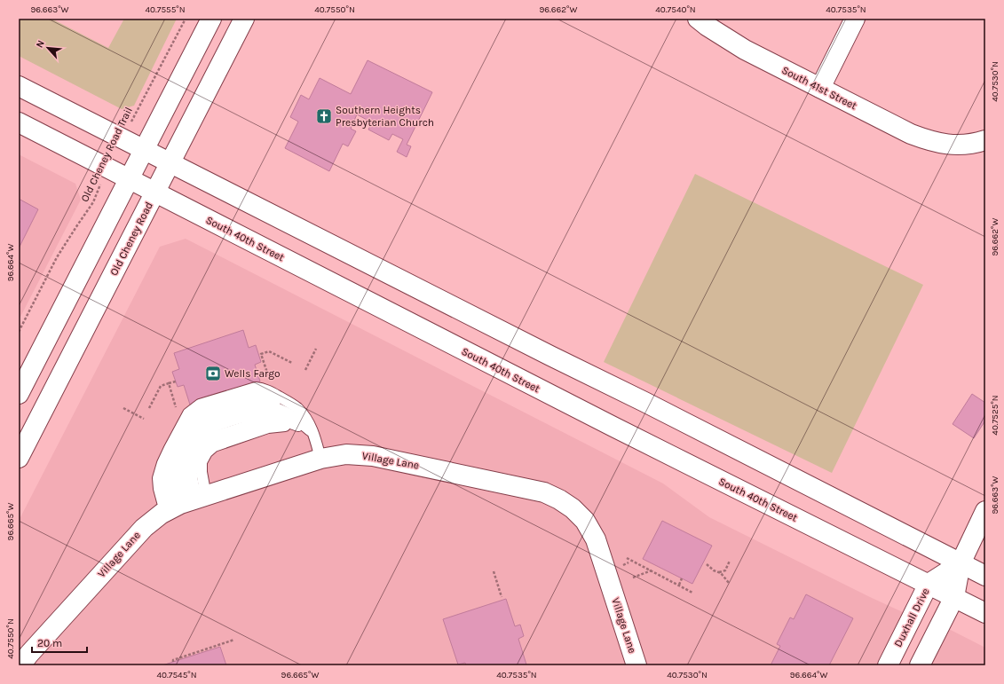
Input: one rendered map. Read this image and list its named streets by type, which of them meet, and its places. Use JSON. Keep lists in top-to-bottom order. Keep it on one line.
{"streets":{"main road":["South 41st Street","Old Cheney Road","South 40th Street","Village Lane","Duxhall Drive"],"path":["Old Cheney Road Trail"]},"crossings":[["Old Cheney Road Trail","South 40th Street"],["Old Cheney Road","South 40th Street"],["South 40th Street","Duxhall Drive"]],"places":{"church":["Southern Heights Presbyterian Church"],"bank":["Wells Fargo"]},"scale_bar":"20 m","north":"top left","coordinates":["96.663°W","40.7555°N","40.7550°N","96.662°W","40.7540°N","40.7535°N","40.7530°N","96.664°W","40.7525°N","96.665°W","40.7545°N"]}
